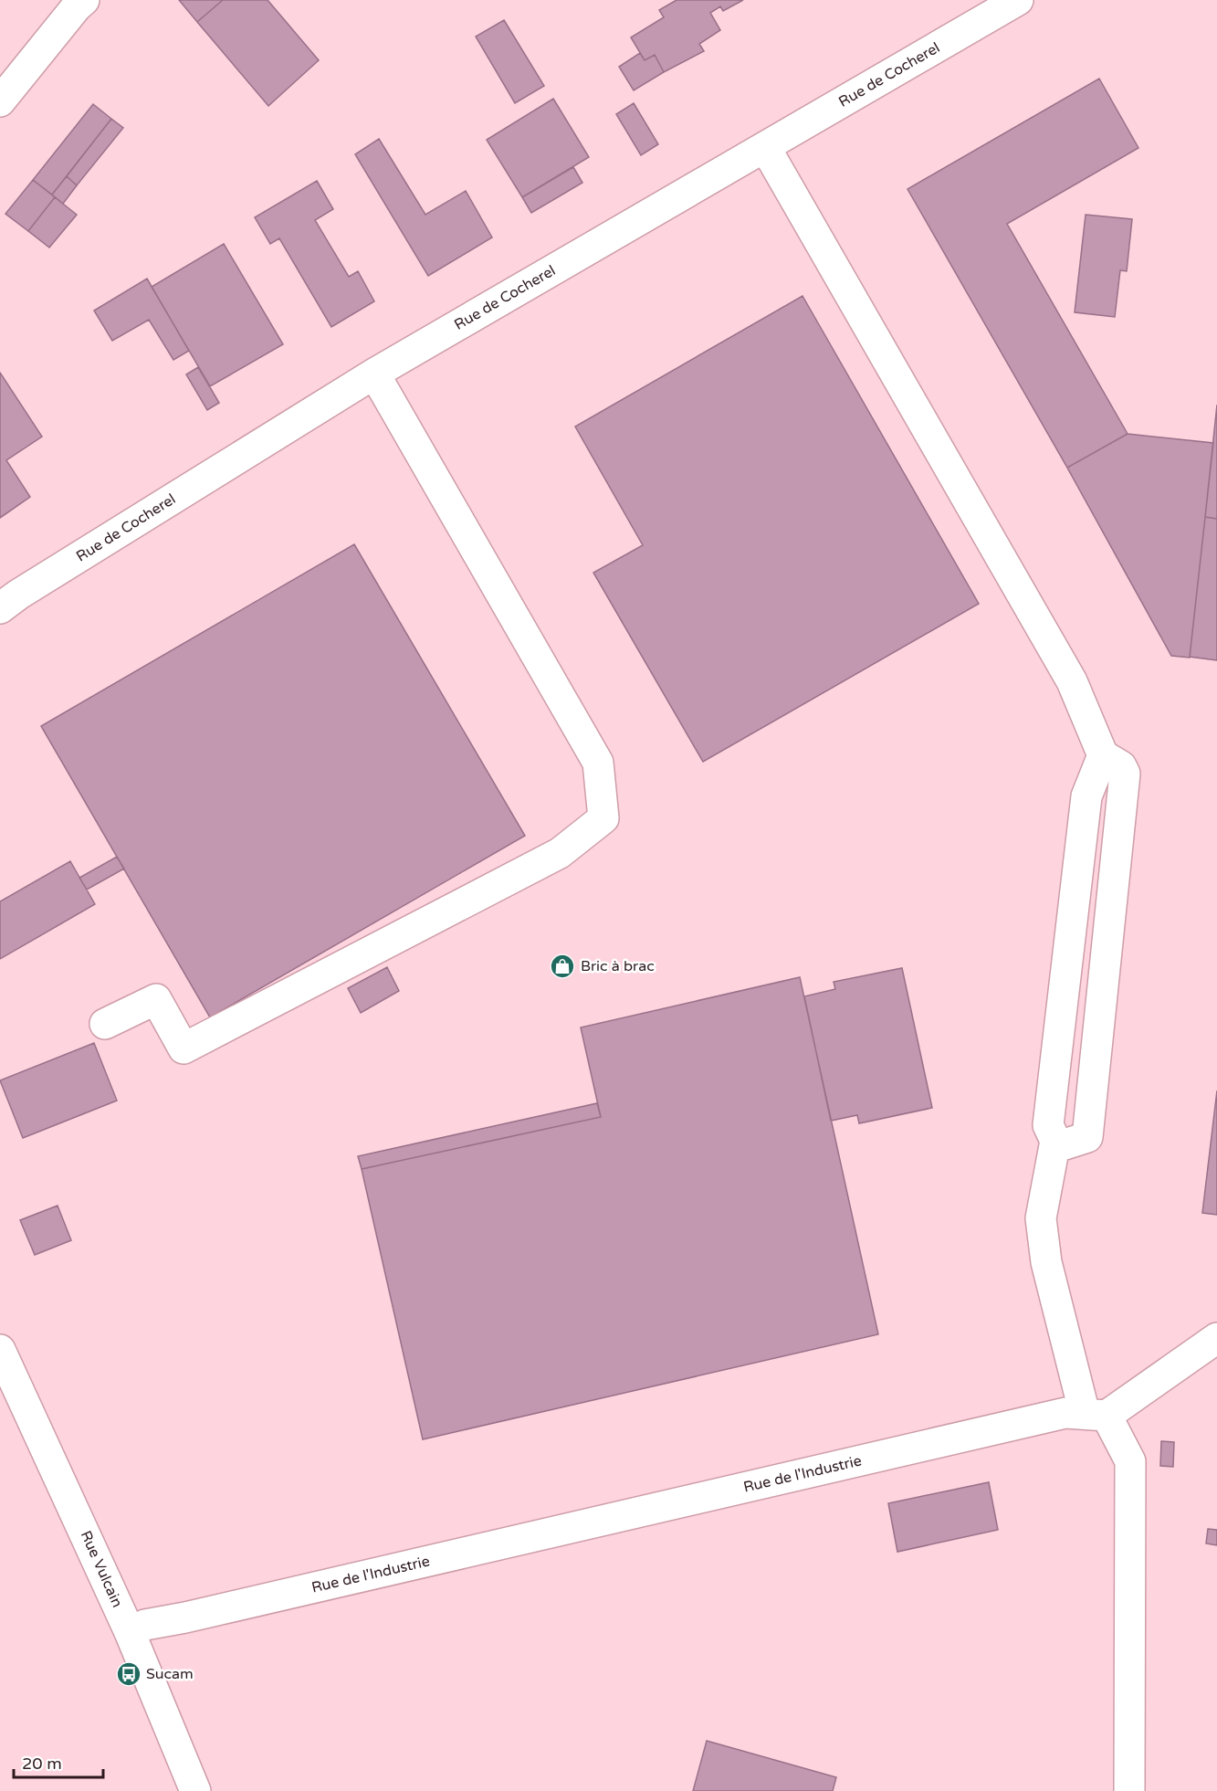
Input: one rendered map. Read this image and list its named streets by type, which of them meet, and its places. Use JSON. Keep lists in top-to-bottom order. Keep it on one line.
{"streets":{"street":["Rue de Cocherel","Rue de l'Industrie","Rue Vulcain"]},"crossings":[["Rue de l'Industrie","Rue Vulcain"]],"places":{"shop":["Bric à brac"],"bus stop":["Sucam"]},"scale_bar":"20 m"}
